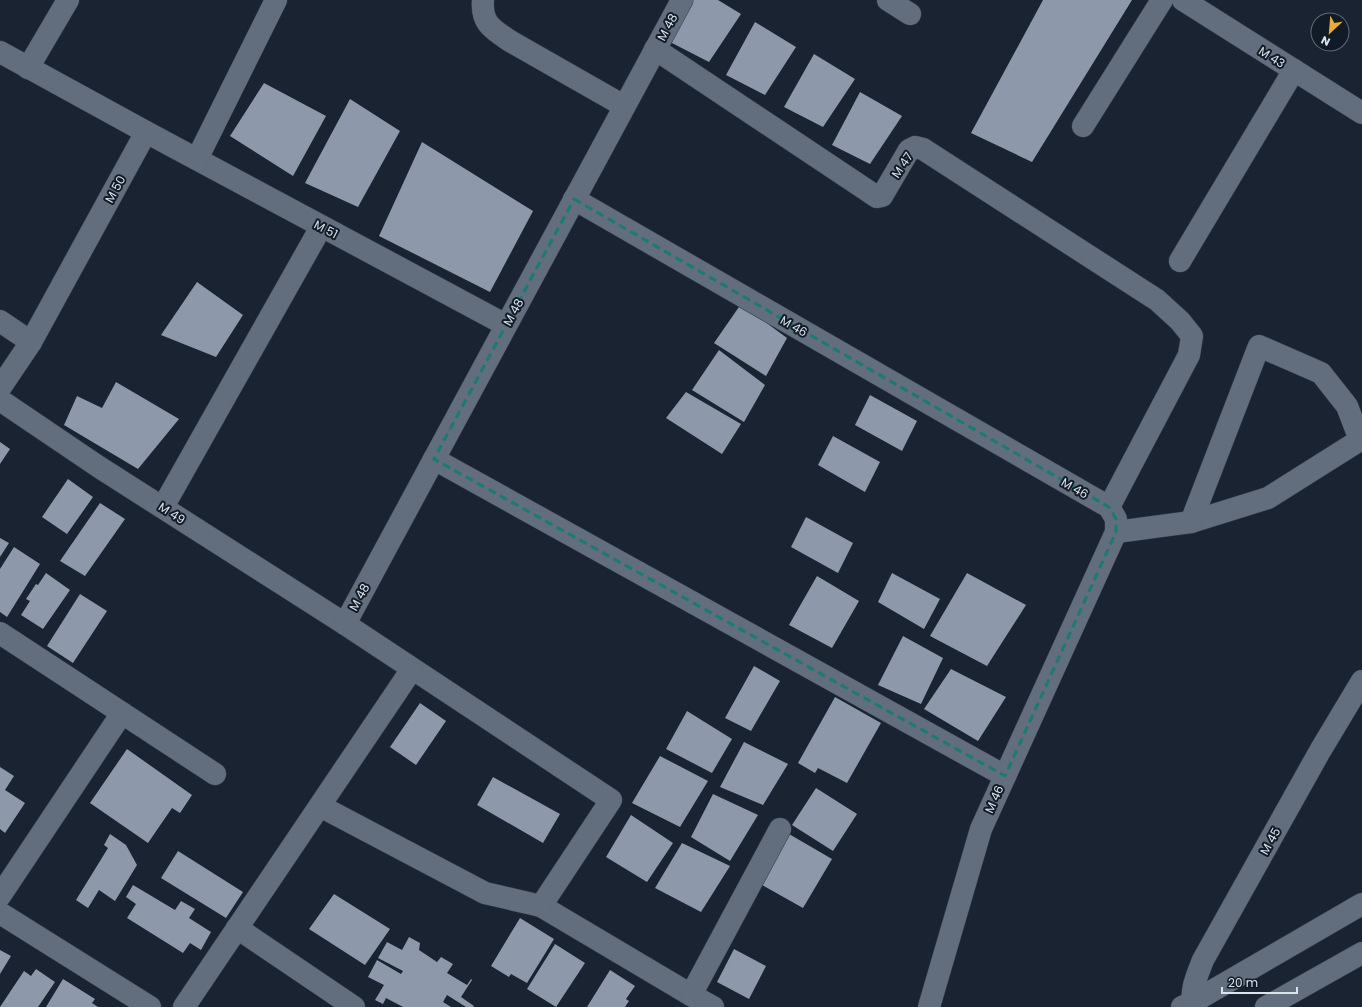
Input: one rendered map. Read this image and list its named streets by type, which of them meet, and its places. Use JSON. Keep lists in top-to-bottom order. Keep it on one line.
{"streets":{"street":["M 48","M 43","M 47","M 50","M 51","M 46","M 49","M 45"]},"crossings":[["M 48","M 47"],["M 48","M 51"],["M 48","M 46"],["M 48","M 49"],["M 47","M 46"],["M 50","M 51"]],"scale_bar":"20 m","north":"bottom left"}
